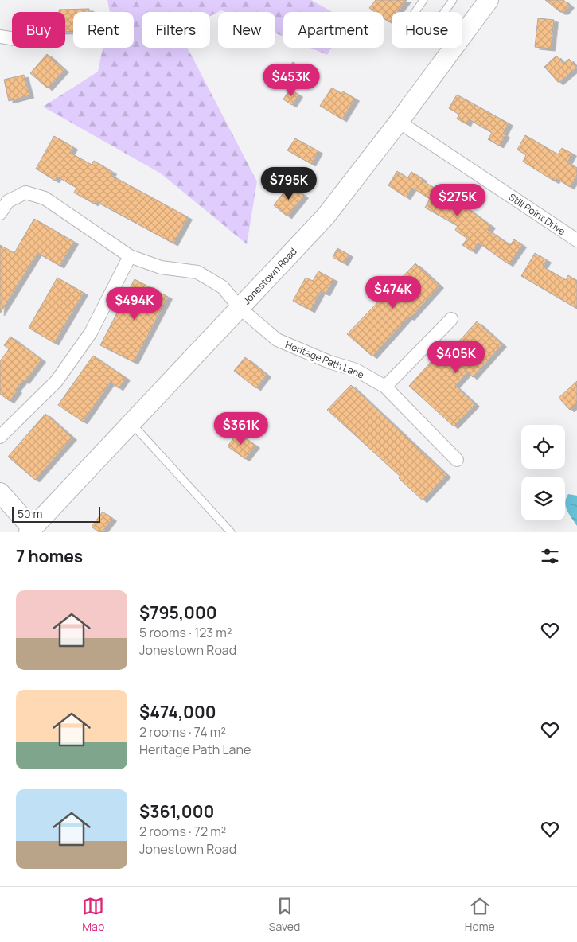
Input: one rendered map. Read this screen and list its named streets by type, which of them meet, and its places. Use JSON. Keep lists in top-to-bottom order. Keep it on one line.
{"streets":{"main road":["Jonestown Road"],"street":["Still Point Drive","Heritage Path Lane"]},"crossings":[["Still Point Drive","Jonestown Road"],["Jonestown Road","Heritage Path Lane"]],"scale_bar":"50 m","page":{"chip":["Buy","Rent","Filters","New","Apartment","House"],"price":["$453K","$795K","$275K","$474K","$494K","$405K","$361K"],"scale":"50 m","heading":"7 homes","list":[{"name":"$795,000","note":"5 rooms · 123 m² · Jonestown Road"},{"name":"$474,000","note":"2 rooms · 74 m² · Heritage Path Lane"},{"name":"$361,000","note":"2 rooms · 72 m² · Jonestown Road"}],"tabs":["Map","Saved","Home"]}}
